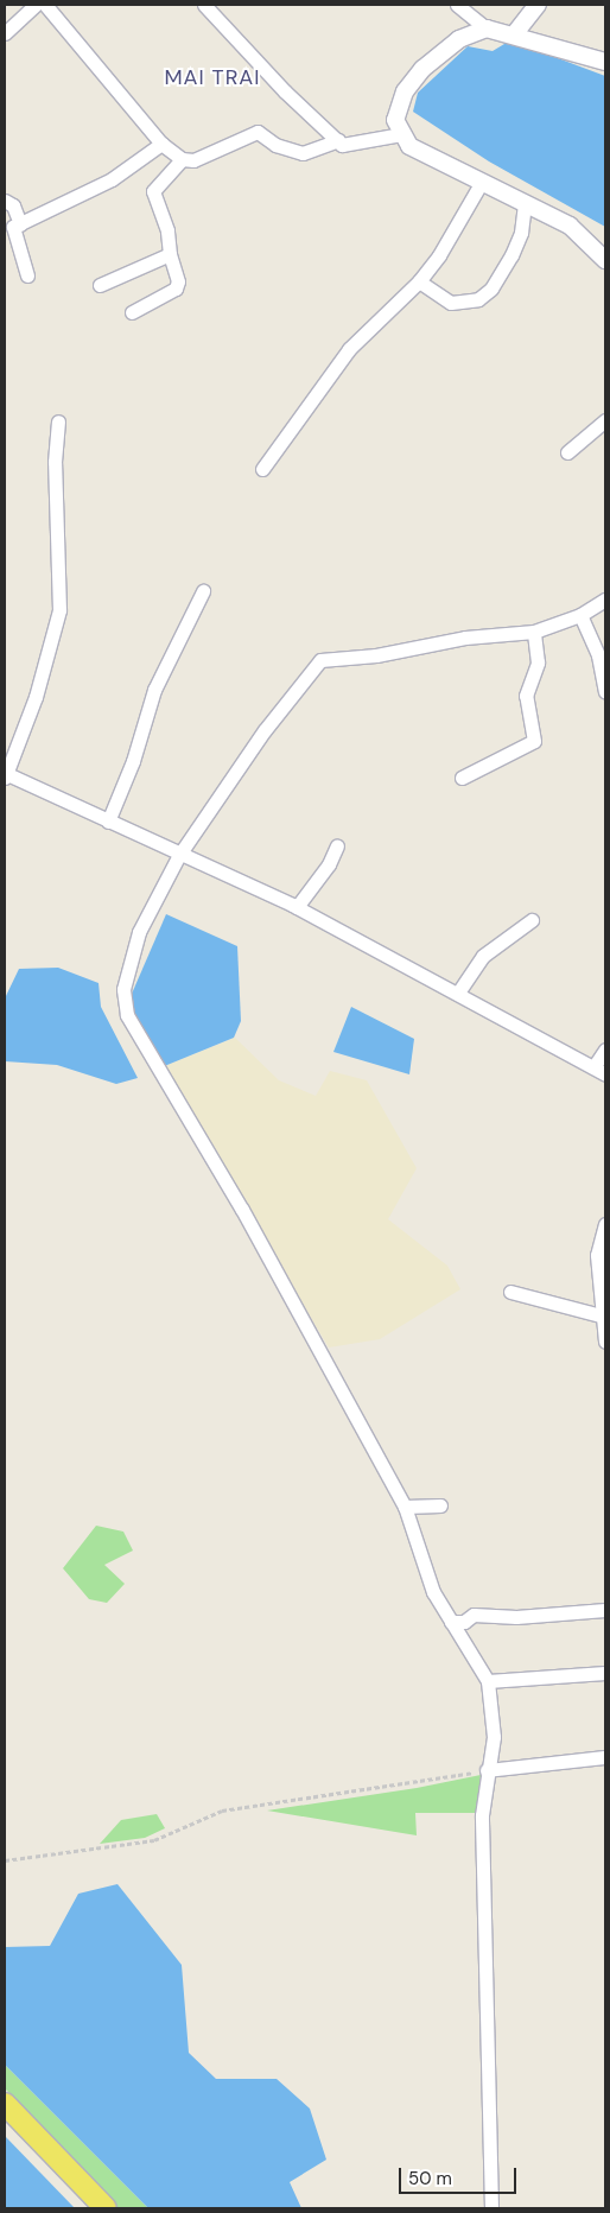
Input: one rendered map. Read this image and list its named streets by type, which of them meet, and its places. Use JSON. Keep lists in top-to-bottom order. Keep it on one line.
{"districts":["MAI TRAI"],"scale_bar":"50 m"}
